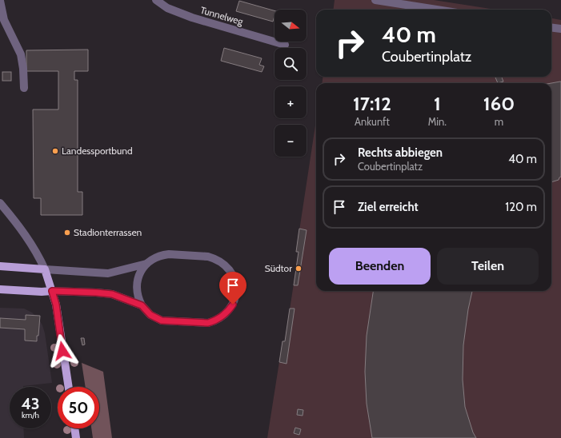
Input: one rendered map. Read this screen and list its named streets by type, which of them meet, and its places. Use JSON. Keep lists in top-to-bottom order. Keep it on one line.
{"streets":{"street":["Tunnelweg"]},"places":["Landessportbund","Stadionterrassen","Südtor"],"north":"right","page":{"map_buttons":["+","−"],"turn":["40 m","Coubertinplatz"],"eta":["17:12","Ankunft","1","Min.","160","m"],"list":[{"name":"Rechts abbiegen","note":"Coubertinplatz","value":"40 m"},{"name":"Ziel erreicht","value":"120 m"}],"buttons":["Beenden","Teilen"],"speed":"43 km/h","limit":"50"}}
